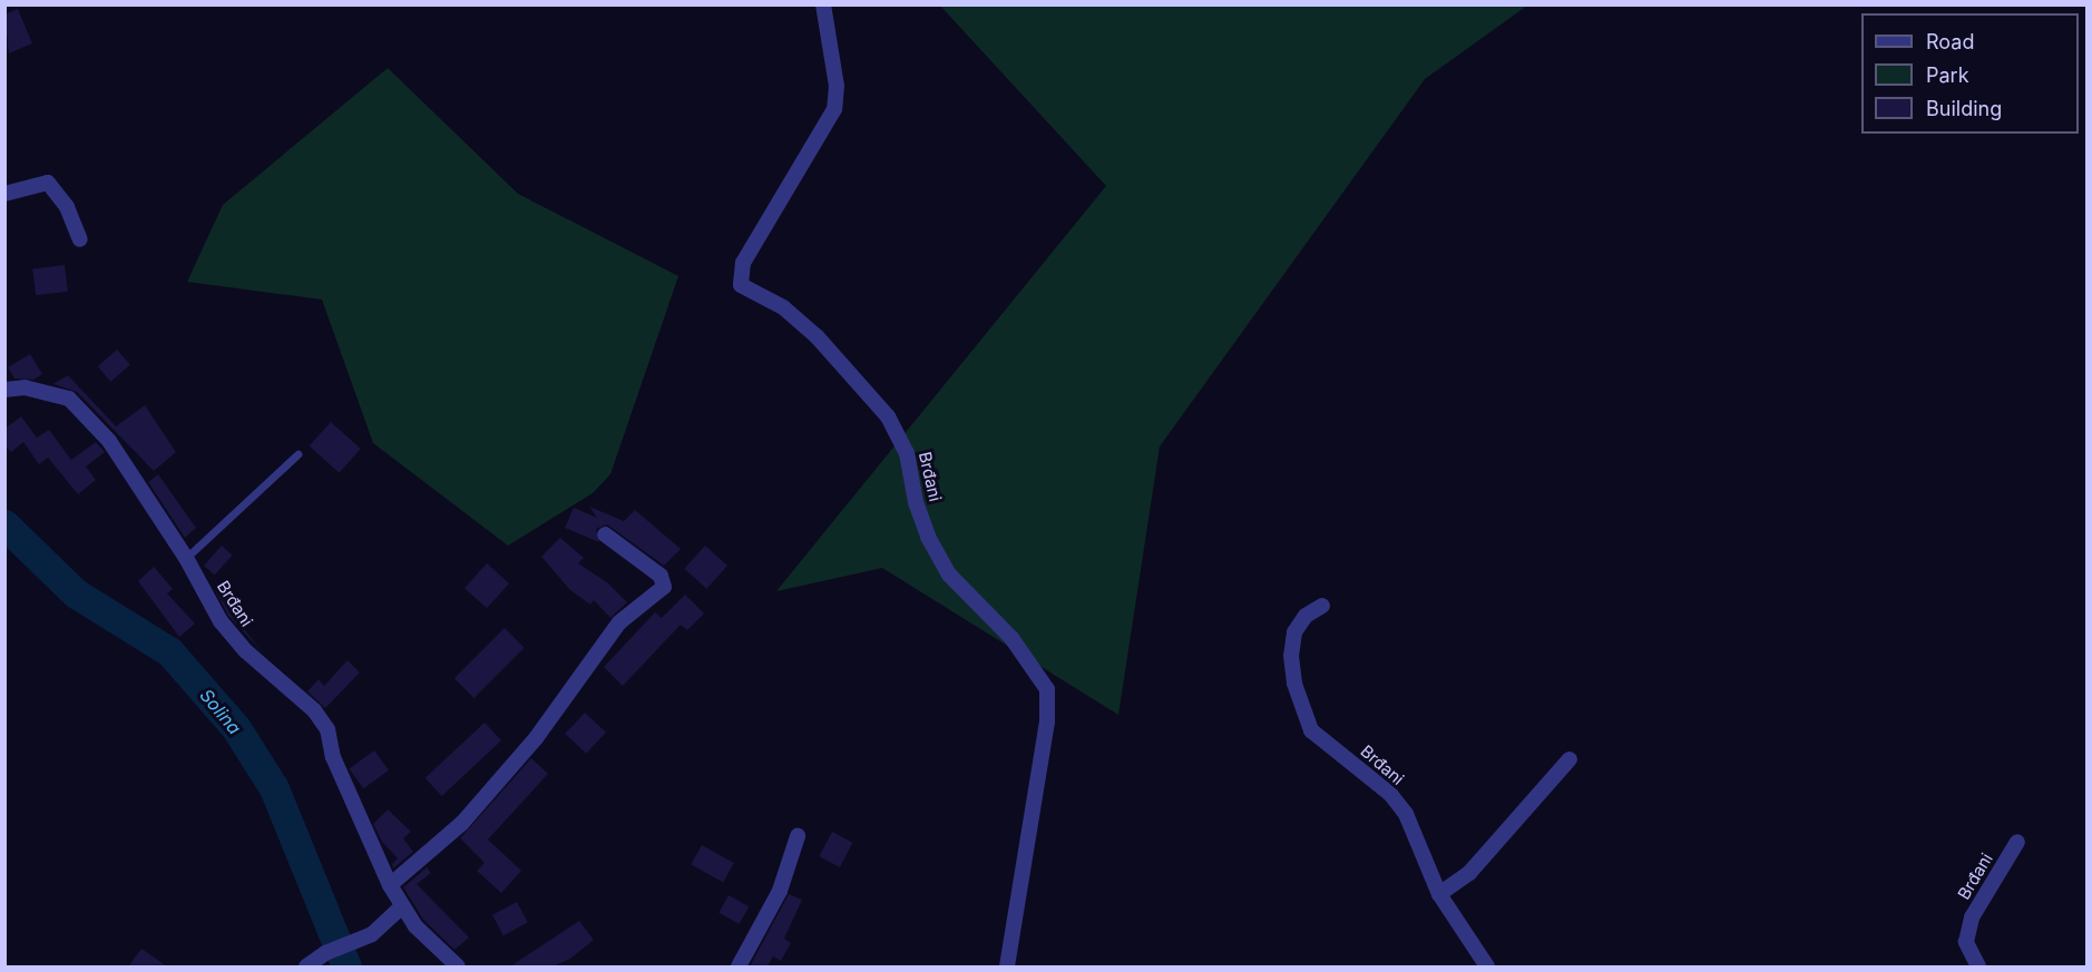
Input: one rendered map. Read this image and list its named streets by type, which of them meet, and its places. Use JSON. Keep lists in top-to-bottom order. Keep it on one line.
{"streets":{"street":["Brđani"]},"water":["Solina"],"legend":["Road","Park","Building"]}
